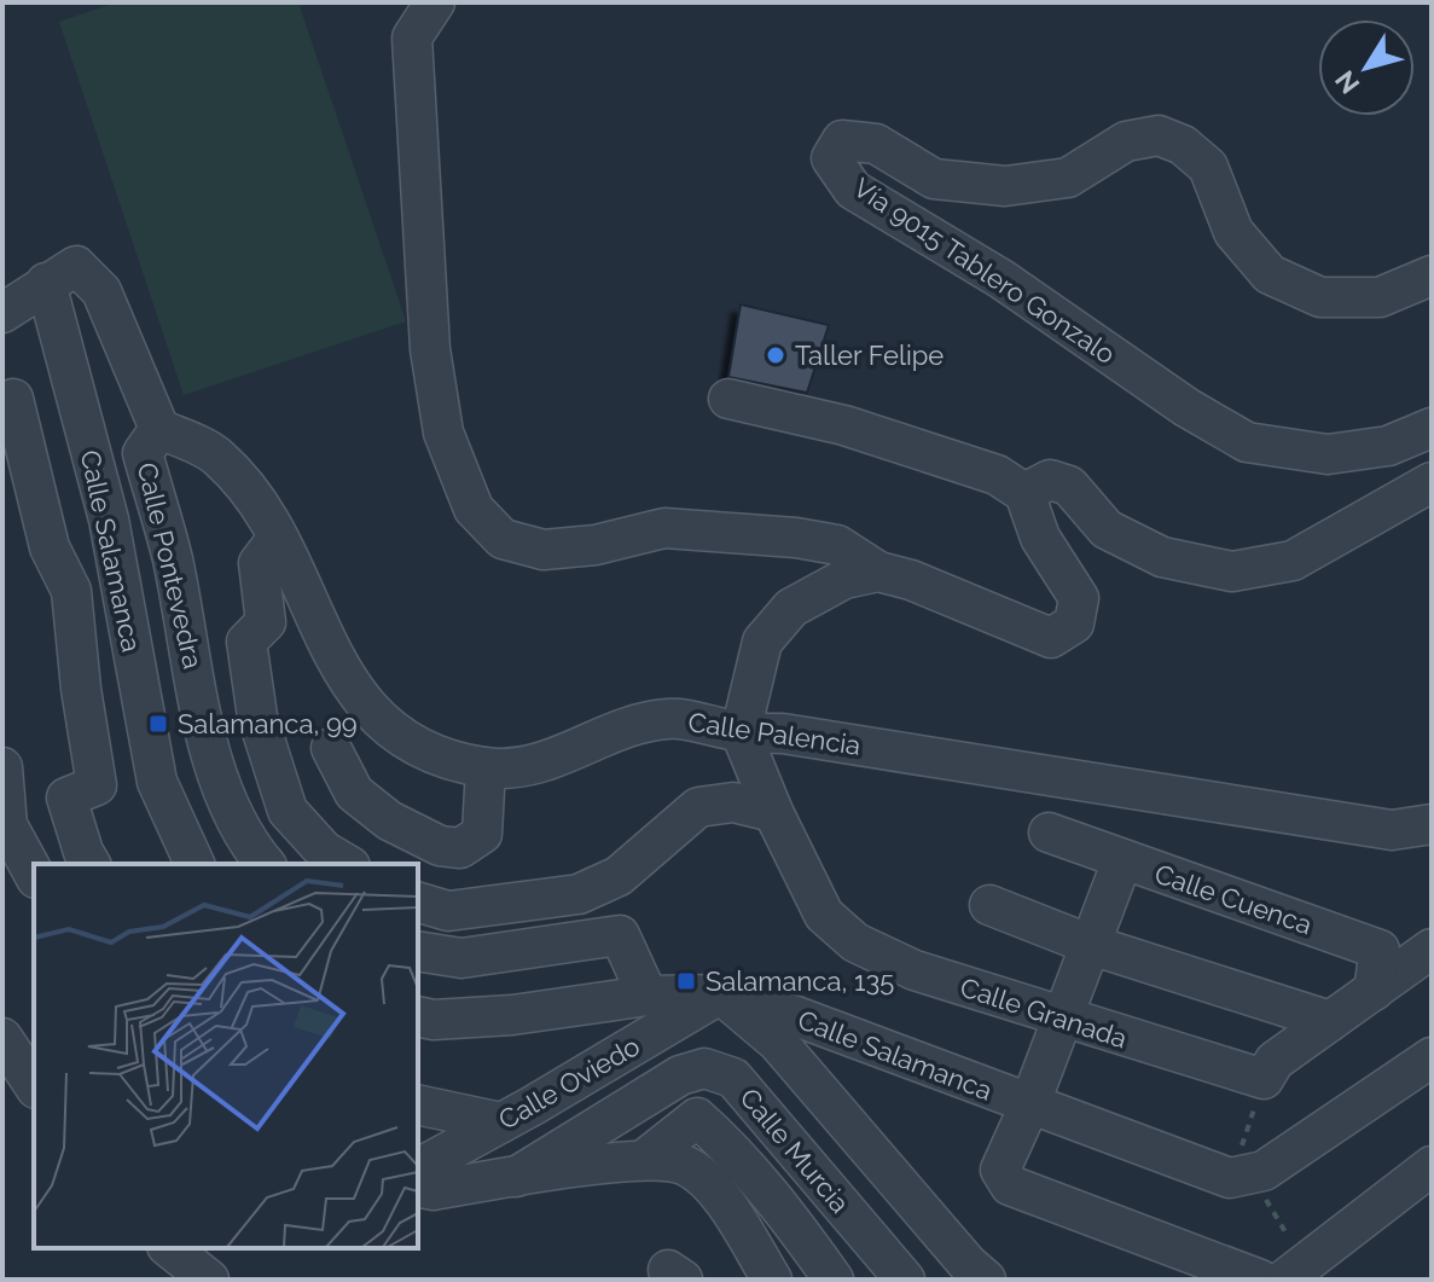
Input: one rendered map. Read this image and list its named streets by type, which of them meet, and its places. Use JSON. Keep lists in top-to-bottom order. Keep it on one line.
{"streets":{"street":["Vía 9015 Tablero Gonzalo","Calle Salamanca","Calle Pontevedra","Calle Palencia","Calle Cuenca","Calle Granada","Calle Oviedo","Calle Murcia"]},"crossings":[["Calle Salamanca","Calle Oviedo"],["Calle Pontevedra","Calle Palencia"],["Calle Palencia","Calle Granada"]],"places":{"other":["Taller Felipe"],"transit":["Salamanca, 99","Salamanca, 135"]},"north":"bottom left"}
